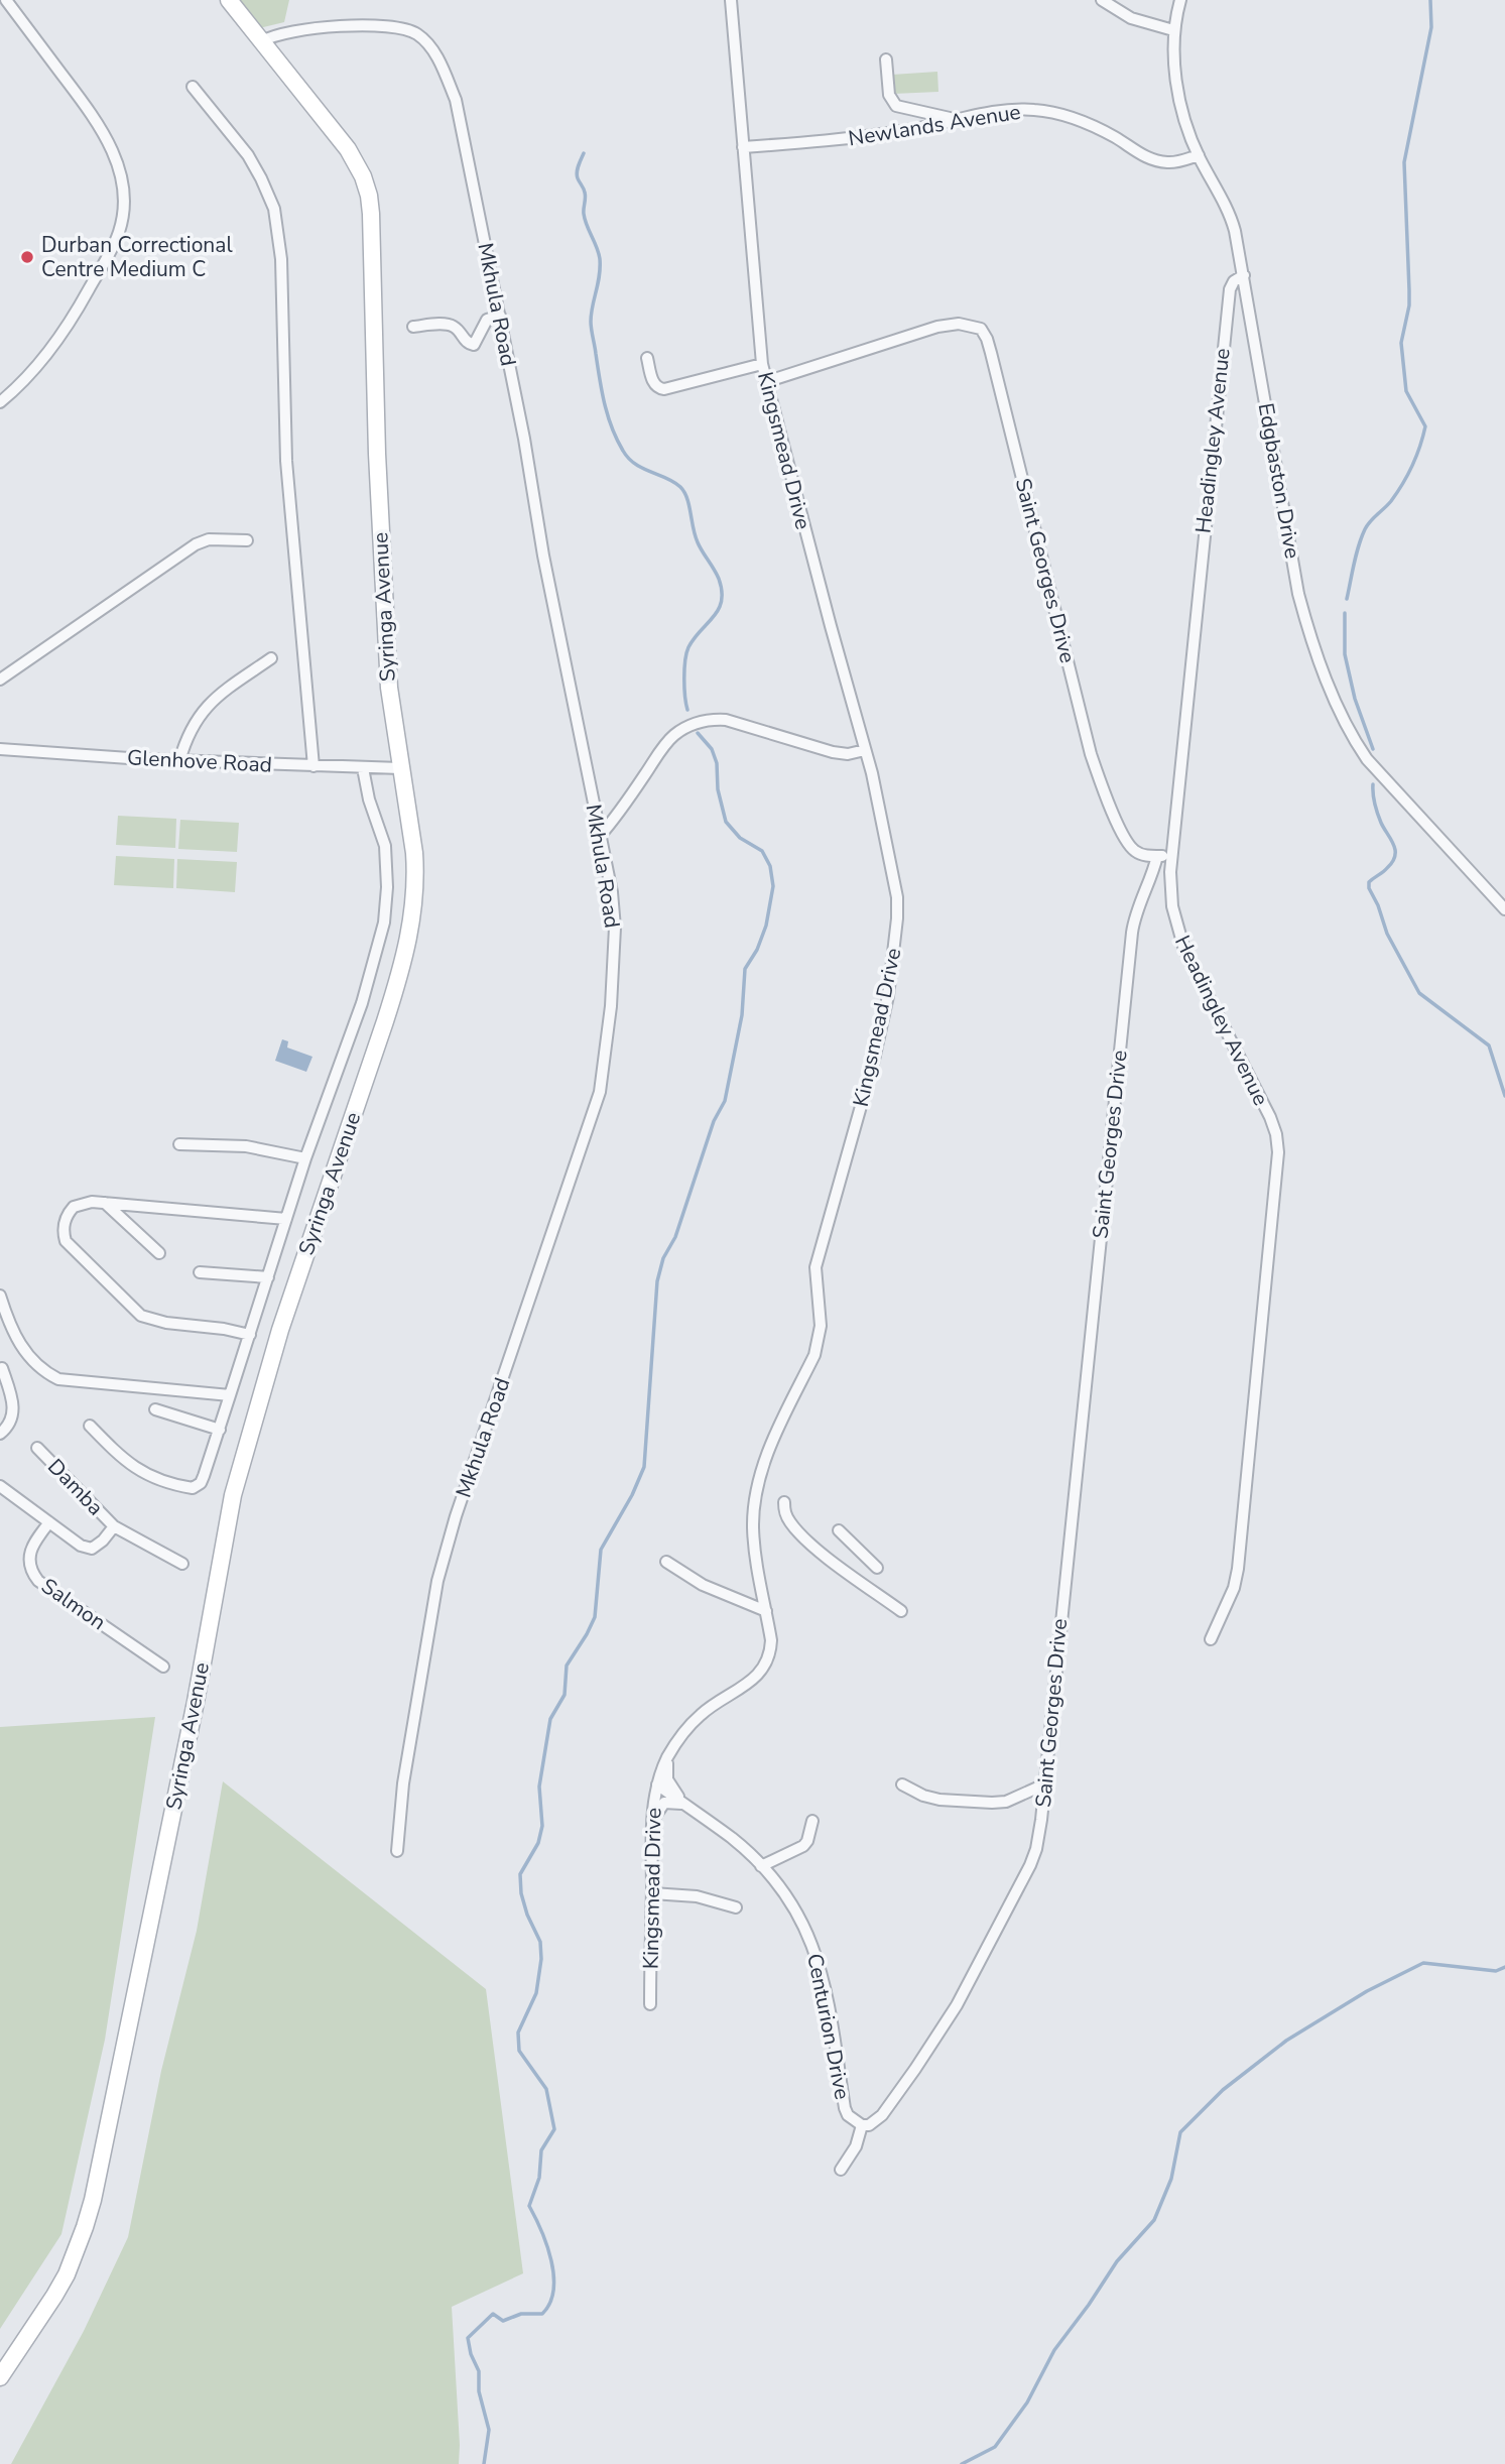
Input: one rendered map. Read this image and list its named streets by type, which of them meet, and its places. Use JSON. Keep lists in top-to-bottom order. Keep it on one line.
{"streets":{"street":["Newlands Avenue","Mkhula Road","Headingley Avenue","Kingsmead Drive","Edgbaston Drive","Saint Georges Drive","Syringa Avenue","Glenhove Road","Damba","Salmon","Centurion Drive"]},"crossings":[["Newlands Avenue","Kingsmead Drive"],["Newlands Avenue","Edgbaston Drive"],["Mkhula Road","Syringa Avenue"],["Headingley Avenue","Edgbaston Drive"],["Kingsmead Drive","Saint Georges Drive"],["Kingsmead Drive","Centurion Drive"],["Saint Georges Drive","Centurion Drive"],["Syringa Avenue","Glenhove Road"],["Damba","Salmon"]],"places":["Durban Correctional Centre Medium C"]}
